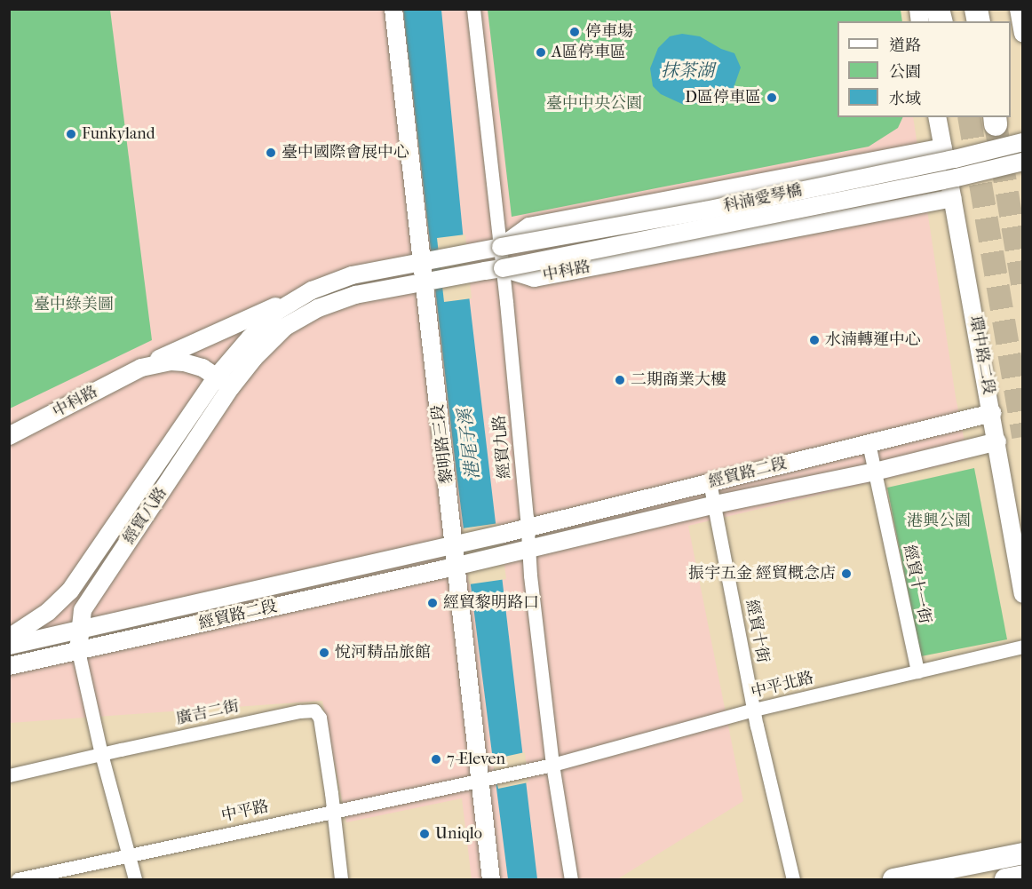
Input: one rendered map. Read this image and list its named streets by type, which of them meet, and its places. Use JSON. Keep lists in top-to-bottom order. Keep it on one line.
{"streets":{"street":["科湳愛琴橋","中科路","環中路二段","黎明路三段","經貿九路","經貿路二段","經貿八路","經貿十一街","經貿十街","中平北路","廣吉二街","中平路"]},"crossings":[["科湳愛琴橋","中科路"],["科湳愛琴橋","經貿九路"],["中科路","環中路二段"],["中科路","黎明路三段"],["中科路","經貿九路"],["中科路","經貿八路"],["環中路二段","經貿路二段"],["黎明路三段","經貿路二段"],["黎明路三段","中平北路"],["黎明路三段","中平路"],["經貿九路","經貿路二段"],["經貿九路","中平北路"],["經貿路二段","經貿八路"],["經貿路二段","經貿十一街"],["經貿路二段","經貿十街"],["經貿八路","廣吉二街"],["經貿八路","中平路"],["經貿十一街","中平北路"],["經貿十街","中平北路"],["中平北路","中平路"],["廣吉二街","中平路"]],"water":["抹茶湖","港尾子溪"],"parks":["臺中中央公園","臺中綠美圖","港興公園"],"places":["停車場","A區停車區","D區停車區","Funkyland","臺中國際會展中心","水湳轉運中心","二期商業大樓","振宇五金 經貿概念店","經貿黎明路口","悅河精品旅館","7-Eleven","Uniqlo"],"legend":["道路","公園","水域"]}
